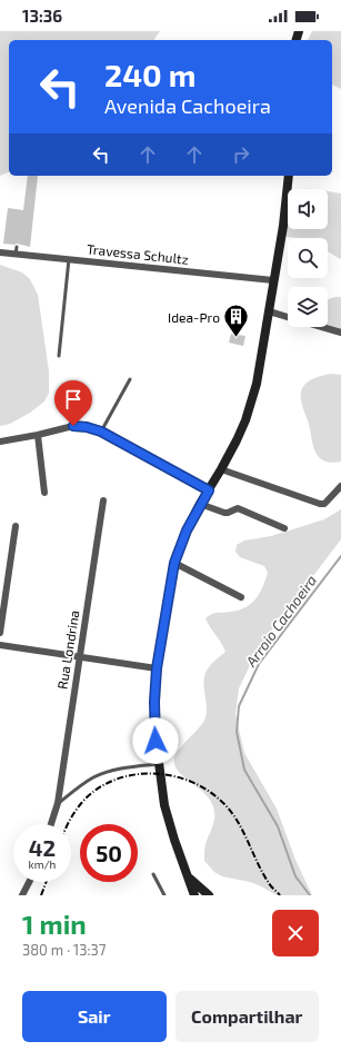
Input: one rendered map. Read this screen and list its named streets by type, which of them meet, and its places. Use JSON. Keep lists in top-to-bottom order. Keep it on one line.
{"streets":{"street":["Travessa Schultz","Rua Londrina"]},"water":["Arroio Cachoeira"],"places":{"building":["Idea-Pro"]},"page":{"status":"13:36","turn":["240 m","Avenida Cachoeira"],"speed":"42 km/h","limit":"50","heading":["1 min","380 m · 13:37"],"buttons":["Sair","Compartilhar"]}}
